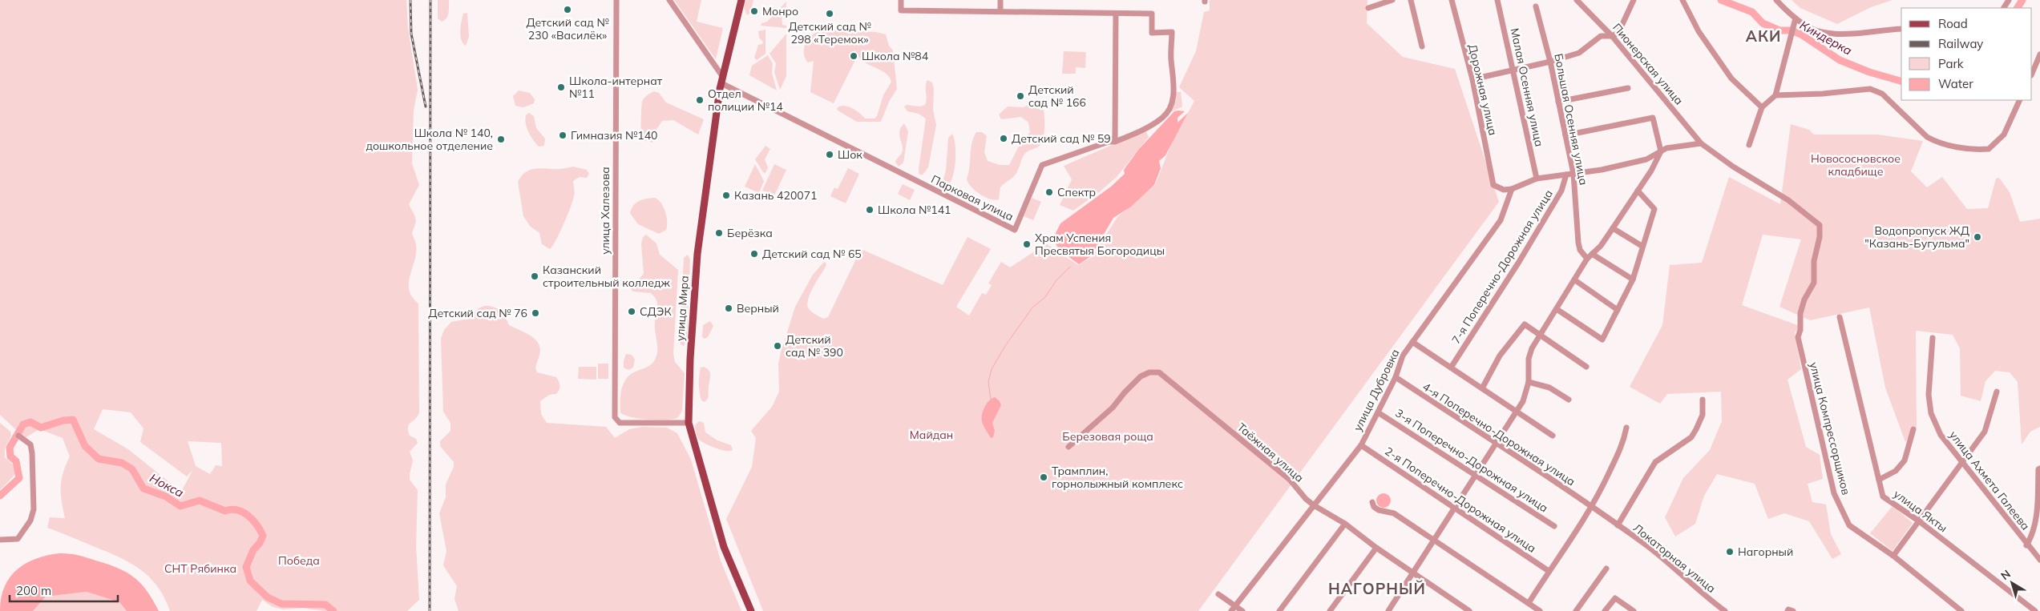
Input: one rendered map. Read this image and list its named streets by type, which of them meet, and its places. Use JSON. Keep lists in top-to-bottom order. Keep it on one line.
{"streets":{"main road":["улица Мира"],"street":["Пионерская улица","Малая Осенняя улица","Дорожная улица","Большая Осенняя улица","Парковая улица","улица Халезова","7-я Поперечно-Дорожная улица","улица Дубровка","улица Компрессорщиков","4-я Поперечно-Дорожная улица","Таёжная улица","3-я Поперечно-Дорожная улица","улица Ахмета Галеева","2-я Поперечно-Дорожная улица","улица Якты","Локаторная улица"]},"crossings":[["Пионерская улица","улица Компрессорщиков"],["Дорожная улица","улица Дубровка"],["Парковая улица","улица Мира"],["улица Халезова","улица Мира"],["улица Дубровка","4-я Поперечно-Дорожная улица"],["улица Дубровка","Таёжная улица"],["улица Дубровка","3-я Поперечно-Дорожная улица"],["улица Дубровка","2-я Поперечно-Дорожная улица"],["4-я Поперечно-Дорожная улица","Локаторная улица"]],"districts":["АКИ","НАГОРНЫЙ"],"water":["Киндерка","Нокса"],"parks":["Новососновское кладбище","Майдан","Березовая роща","Победа","СНТ Рябинка"],"places":["Детский сад № 230 «Василёк»","Монро","Детский сад № 298 «Теремок»","Школа №84","Школа-интернат №11","Детский сад № 166","Отдел полиции №14","Гимназия №140","Детский сад № 59","Школа № 140, дошкольное отделение","Шок","Спектр","Казань 420071","Школа №141","Берёзка","Водопропуск ЖД \"Казань-Бугульма\"","Храм Успения Пресвятыя Богородицы","Детский сад № 65","Казанский строительный колледж","Верный","СДЭК","Детский сад № 76","Детский сад № 390","Трамплин, горнолыжный комплекс","Нагорный"],"legend":["Road","Railway","Park","Water"],"scale_bar":"200 m","north":"top left"}
